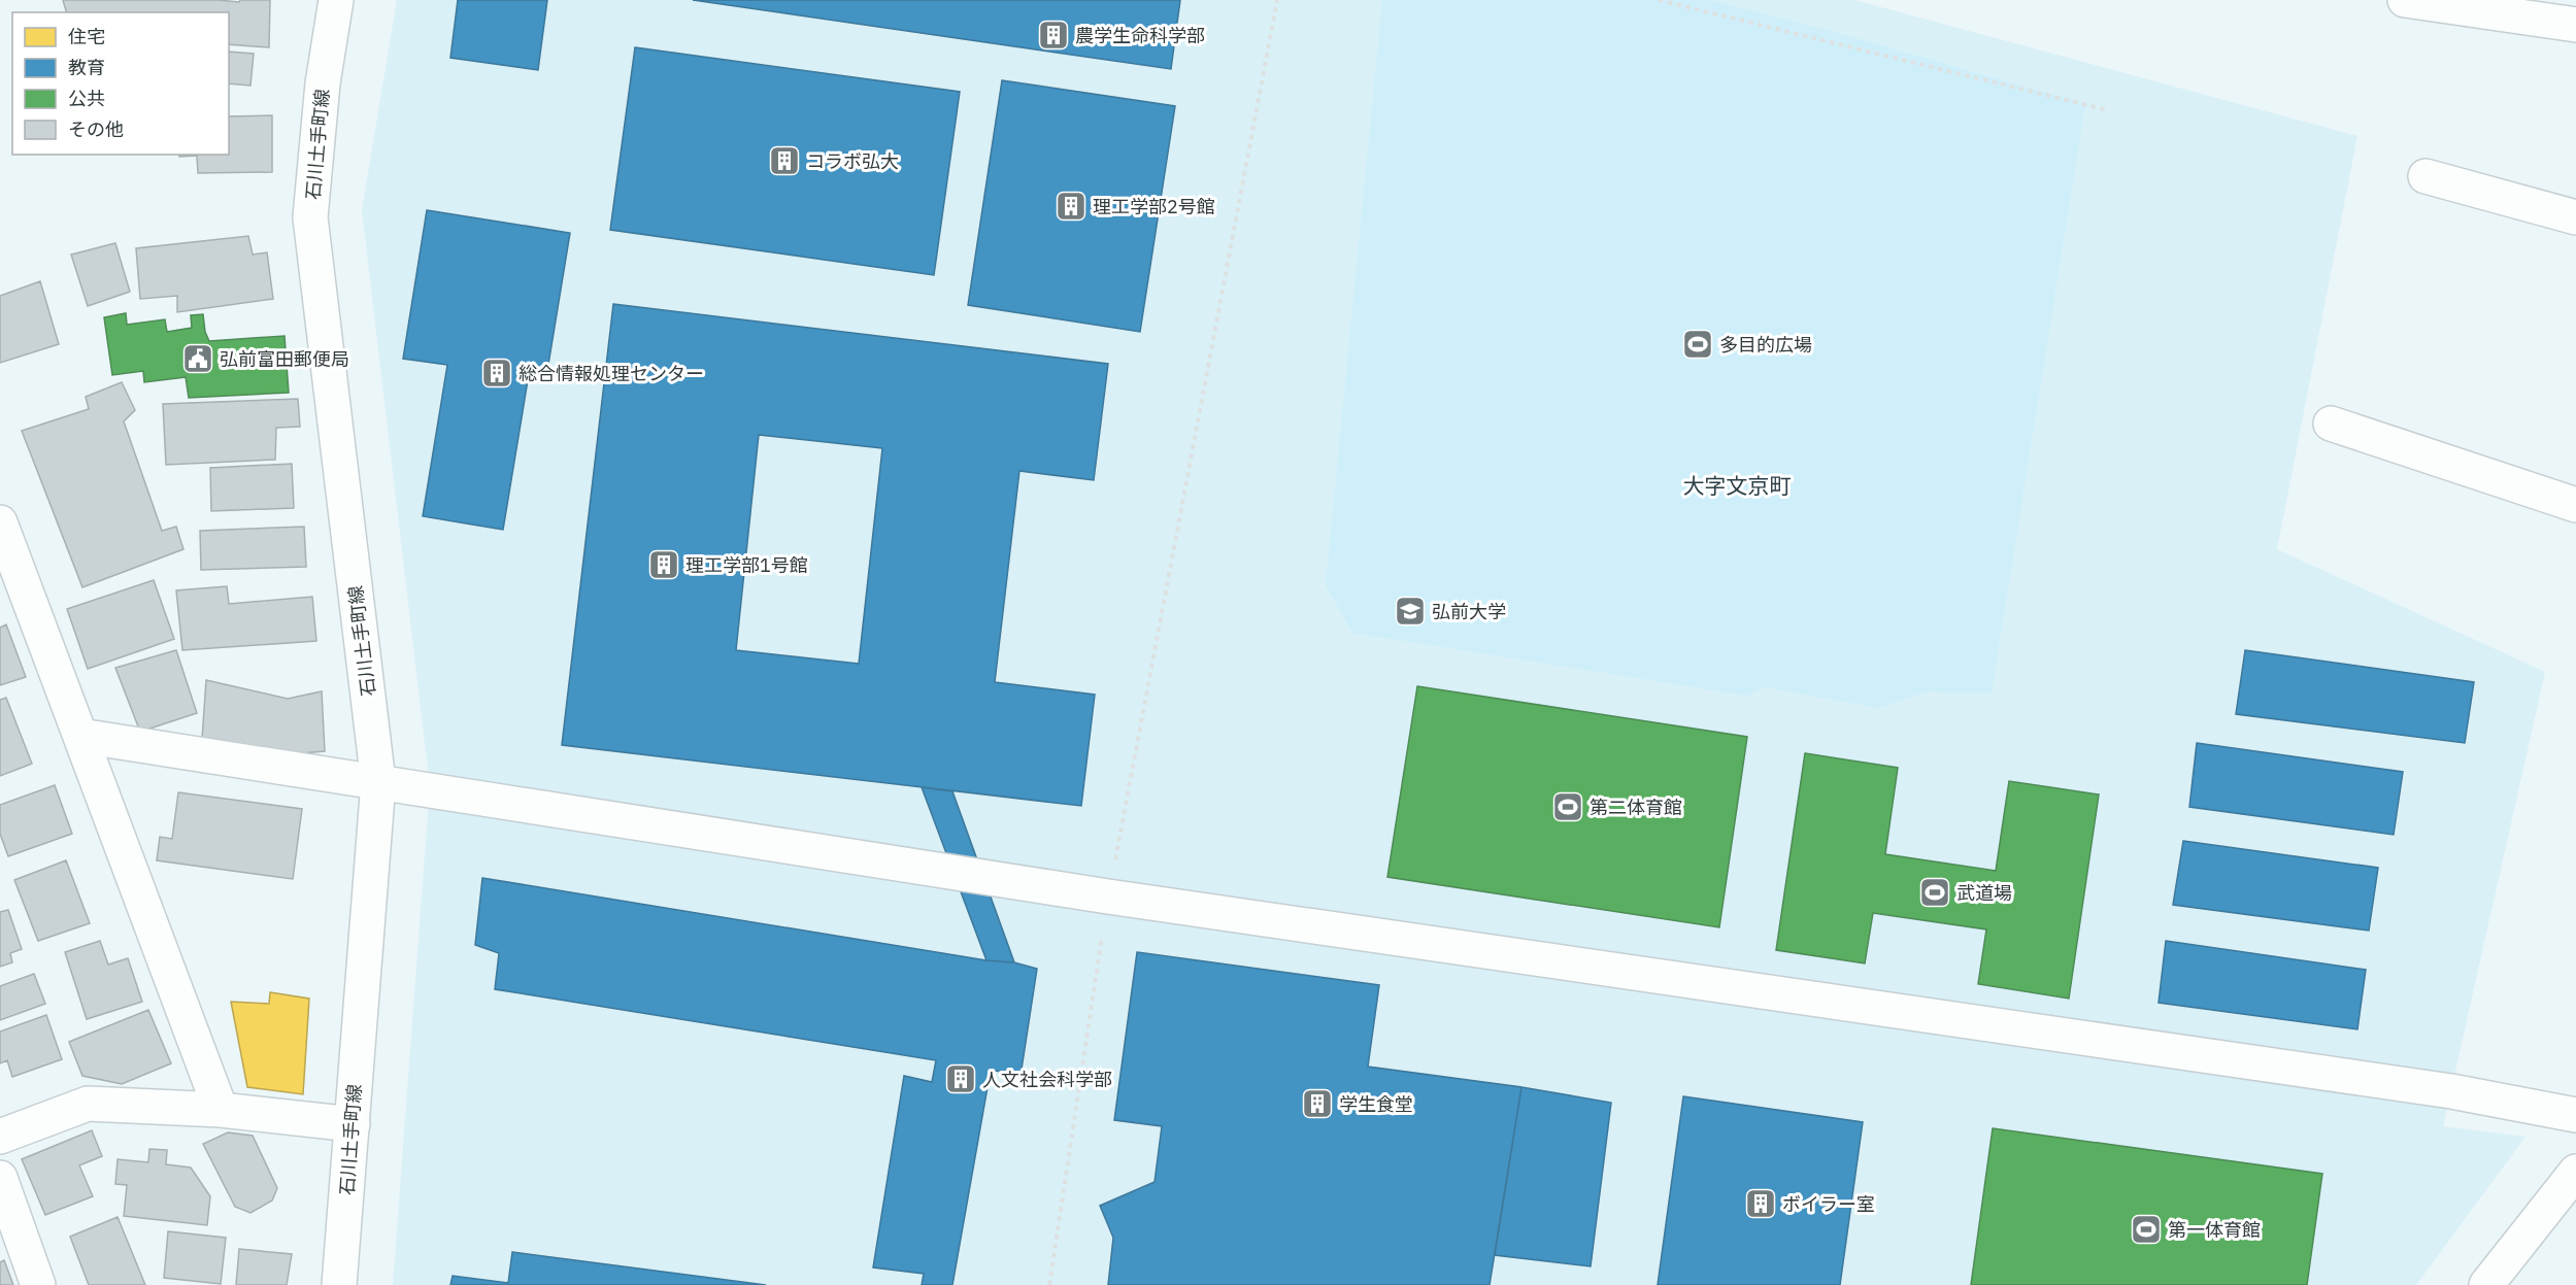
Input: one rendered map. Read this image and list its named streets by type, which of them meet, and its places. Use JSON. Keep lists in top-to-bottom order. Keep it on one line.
{"streets":{"street":["石川土手町線"]},"districts":["大字文京町"],"places":{"building":["農学生命科学部","コラボ弘大","理工学部2号館","総合情報処理センター","理工学部1号館","人文社会科学部","学生食堂","ボイラー室"],"sports":["多目的広場","第二体育館","武道場","第一体育館"],"public building":["弘前富田郵便局"],"school or university":["弘前大学"]},"legend":["住宅","教育","公共","その他"]}
